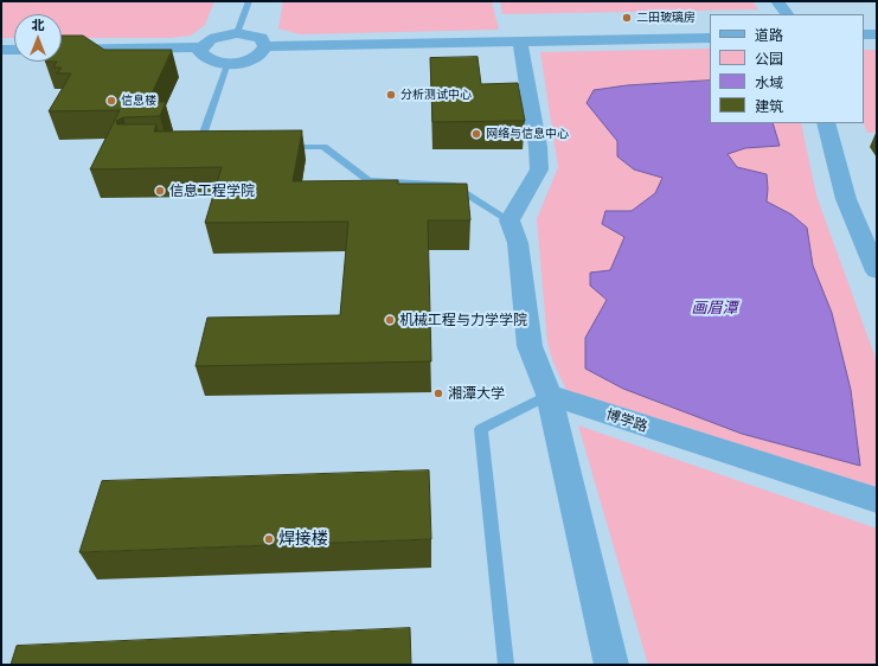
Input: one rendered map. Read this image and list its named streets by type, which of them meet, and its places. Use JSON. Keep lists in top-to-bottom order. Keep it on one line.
{"streets":{"street":["博学路"]},"water":["画眉潭"],"places":["二田玻璃房","分析测试中心","信息楼","网络与信息中心","信息工程学院","机械工程与力学学院","湘潭大学","焊接楼"],"legend":["道路","公园","水域","建筑"],"north":"top"}
